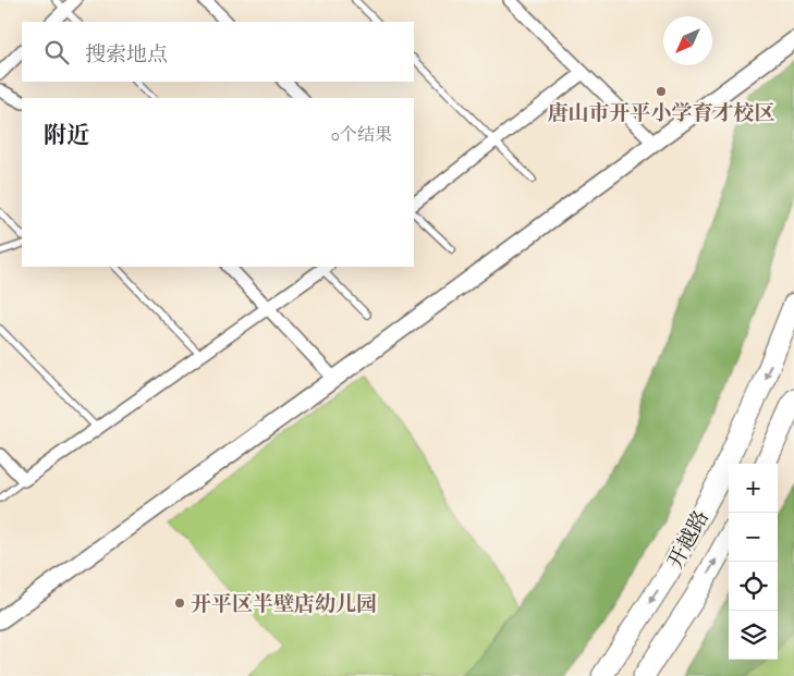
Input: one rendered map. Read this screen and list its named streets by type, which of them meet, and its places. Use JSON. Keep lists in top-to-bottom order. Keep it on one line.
{"streets":{"main road":["开越路"]},"places":["唐山市开平小学育才校区","开平区半壁店幼儿园"],"north":"bottom left","page":{"search":"搜索地点","heading":["附近","0个结果"],"map_buttons":["+","−"]}}
